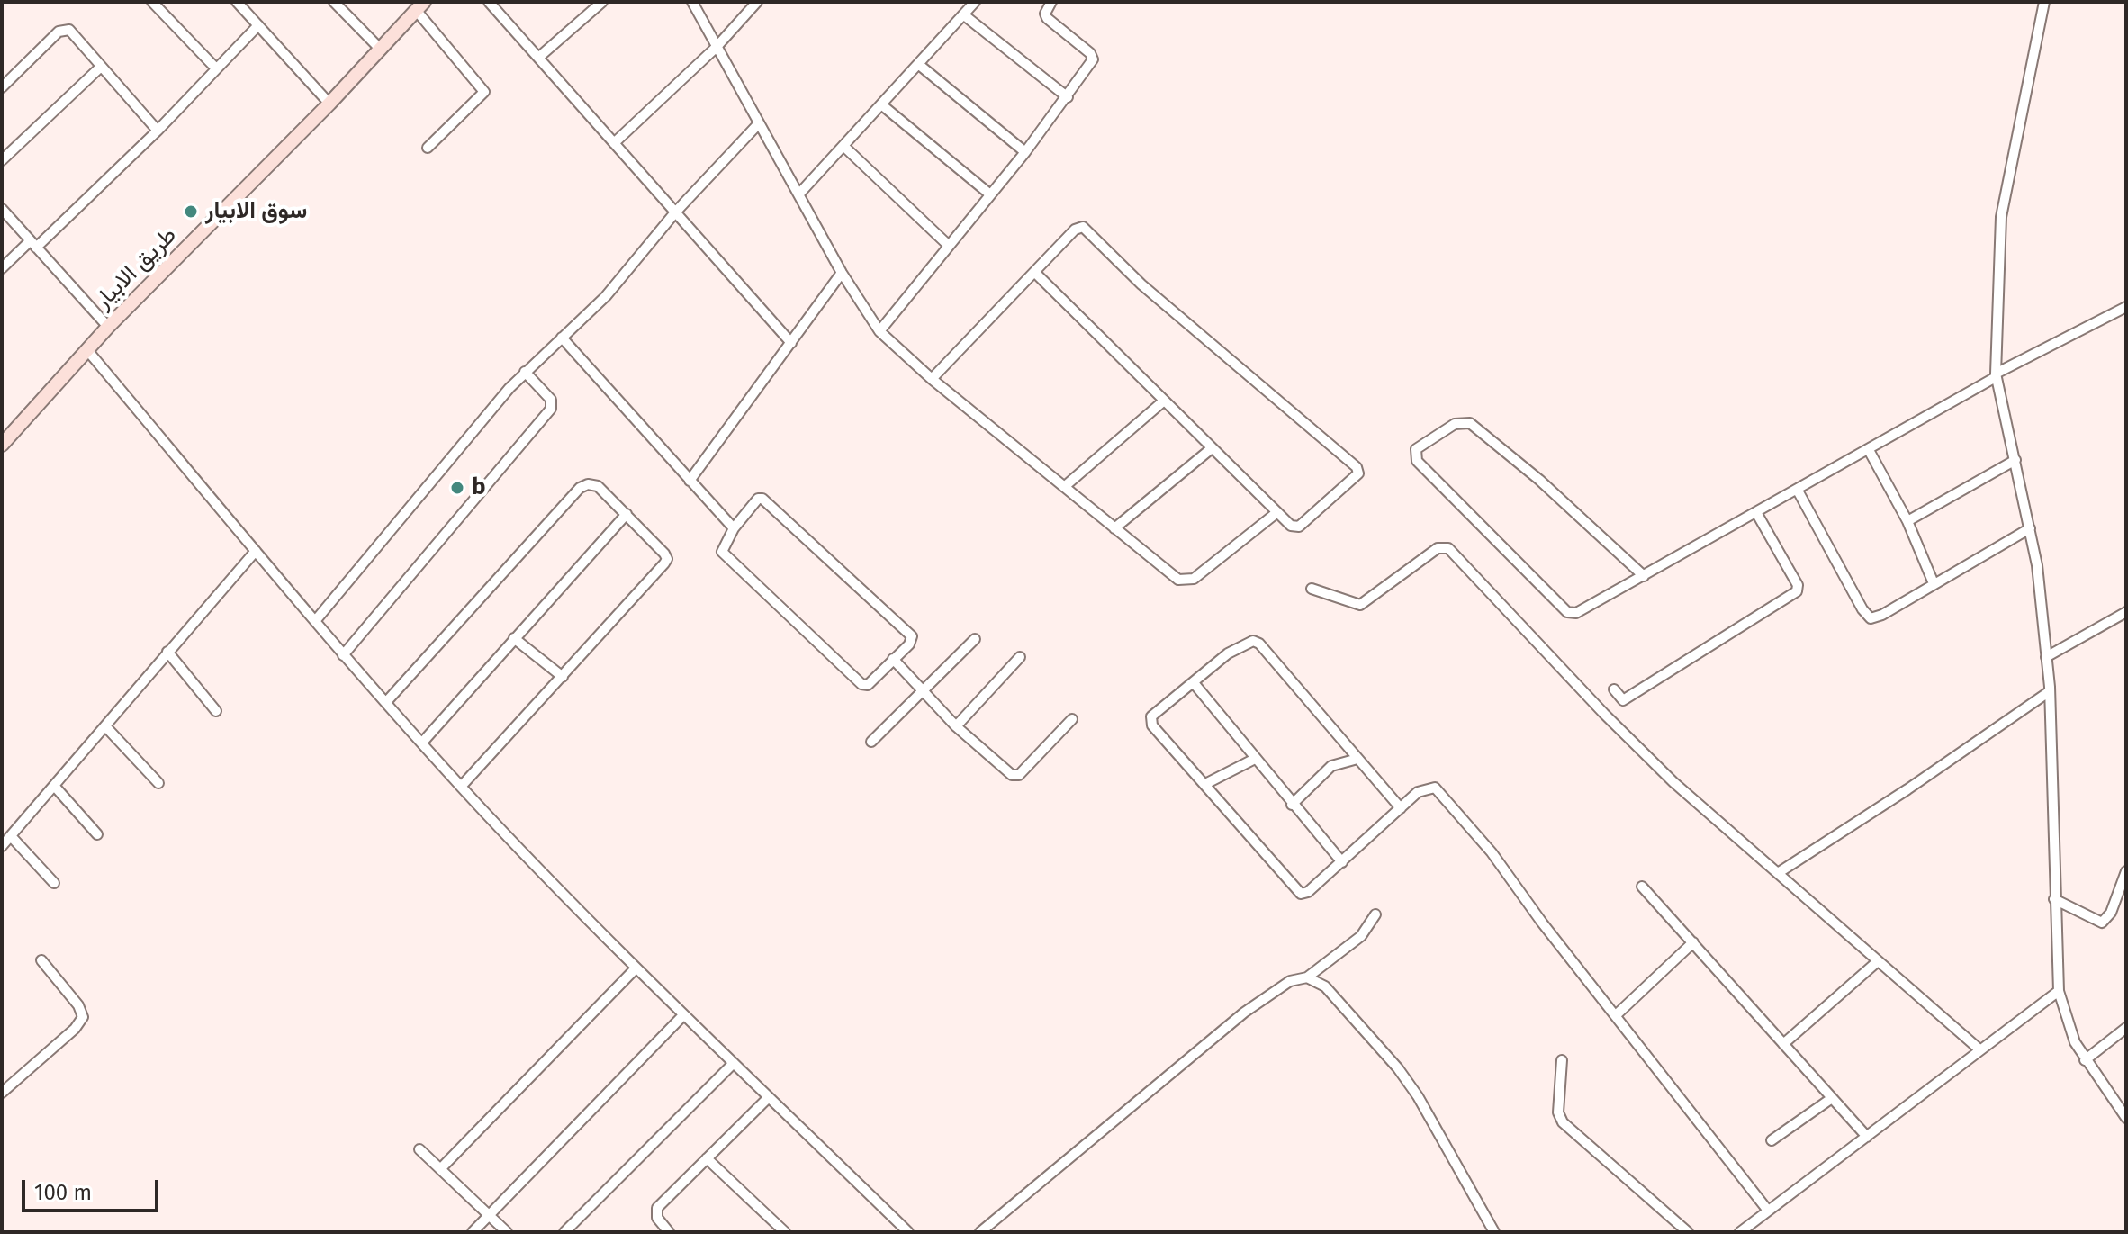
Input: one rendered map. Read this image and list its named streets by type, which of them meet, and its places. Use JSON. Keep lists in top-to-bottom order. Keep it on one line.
{"streets":{"main road":["طريق الابيار"]},"places":["سوق الابيار","b"],"scale_bar":"100 m"}
